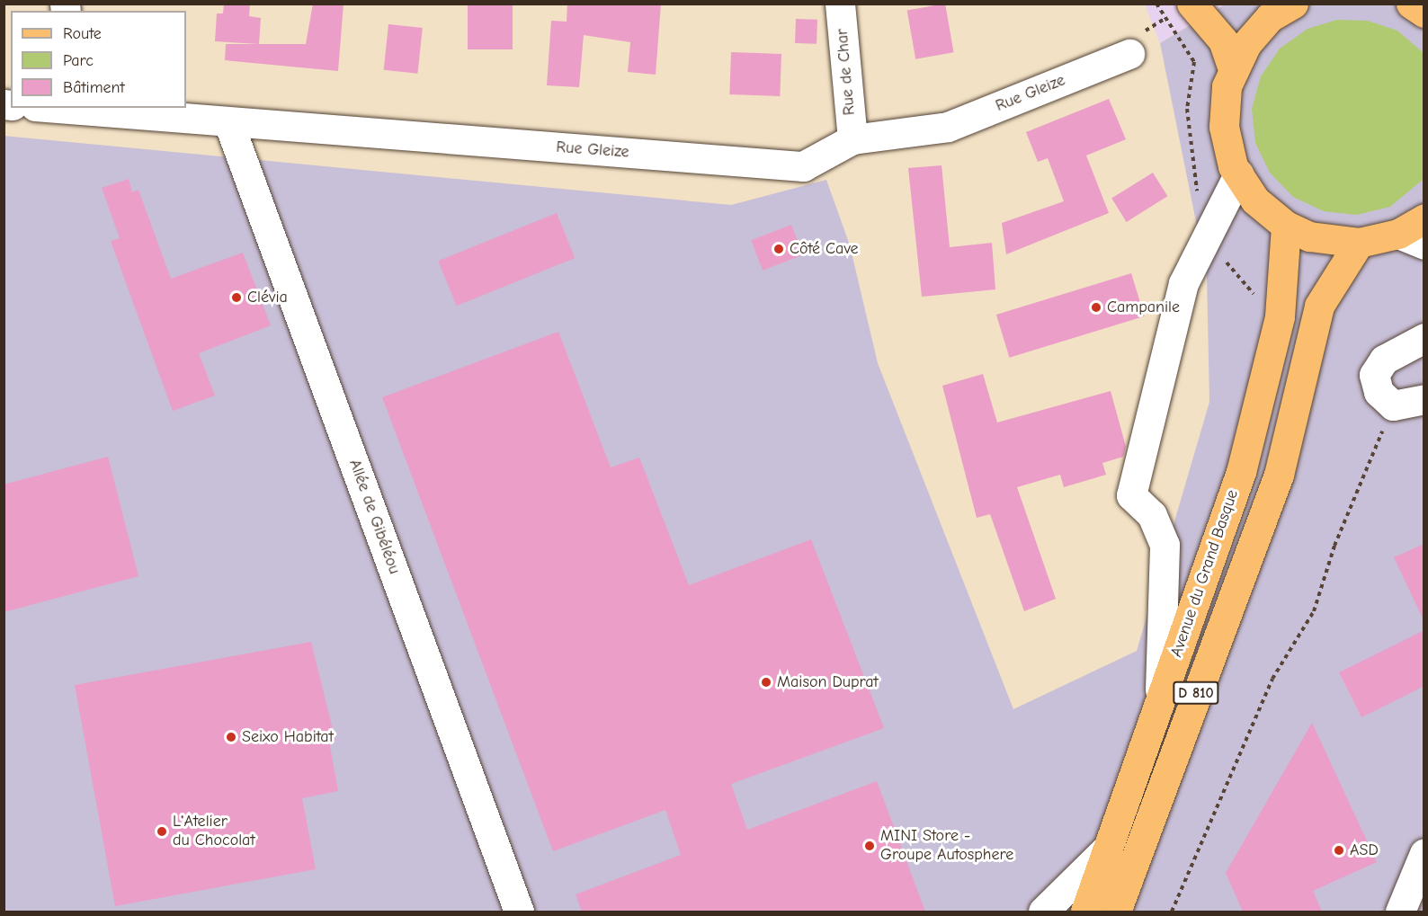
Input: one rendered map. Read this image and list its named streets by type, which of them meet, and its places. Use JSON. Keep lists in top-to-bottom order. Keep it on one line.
{"streets":{"main road":["Avenue du Grand Basque","D 810"],"street":["Rue de Char","Rue Gleize","Allée de Gibéléou"]},"crossings":[["Rue de Char","Rue Gleize"],["Rue Gleize","Allée de Gibéléou"]],"places":["Côté Cave","Clévia","Campanile","Maison Duprat","Seixo Habitat","L'Atelier du Chocolat","MINI Store - Groupe Autosphere","ASD"],"legend":["Route","Parc","Bâtiment"]}
